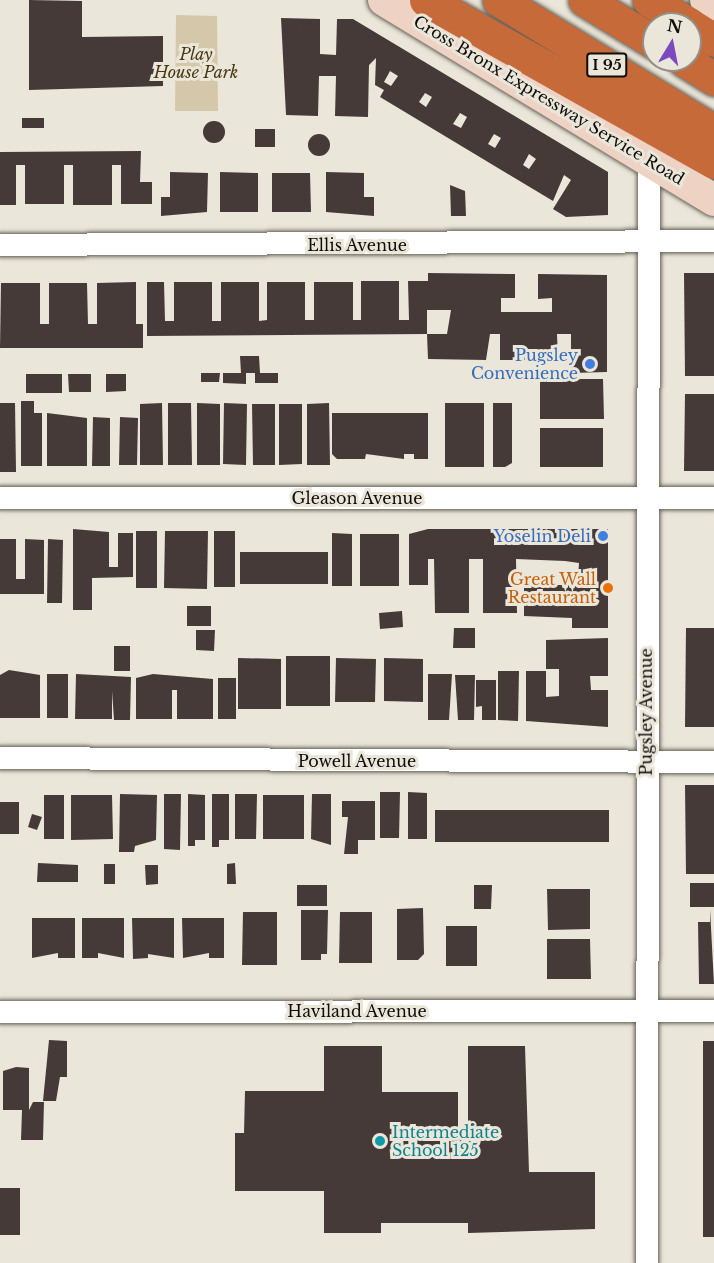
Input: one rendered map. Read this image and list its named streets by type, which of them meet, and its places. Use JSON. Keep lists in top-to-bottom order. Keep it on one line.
{"streets":{"highway":["I 95"],"main road":["Cross Bronx Expressway Service Road"],"street":["Ellis Avenue","Gleason Avenue","Pugsley Avenue","Powell Avenue","Haviland Avenue"]},"crossings":[["Cross Bronx Expressway Service Road","Pugsley Avenue"],["Ellis Avenue","Pugsley Avenue"],["Gleason Avenue","Pugsley Avenue"],["Pugsley Avenue","Powell Avenue"],["Pugsley Avenue","Haviland Avenue"]],"parks":["Play House Park"],"places":["Pugsley Convenience","Yoselin Deli","Great Wall Restaurant","Intermediate School 125"],"north":"top"}
